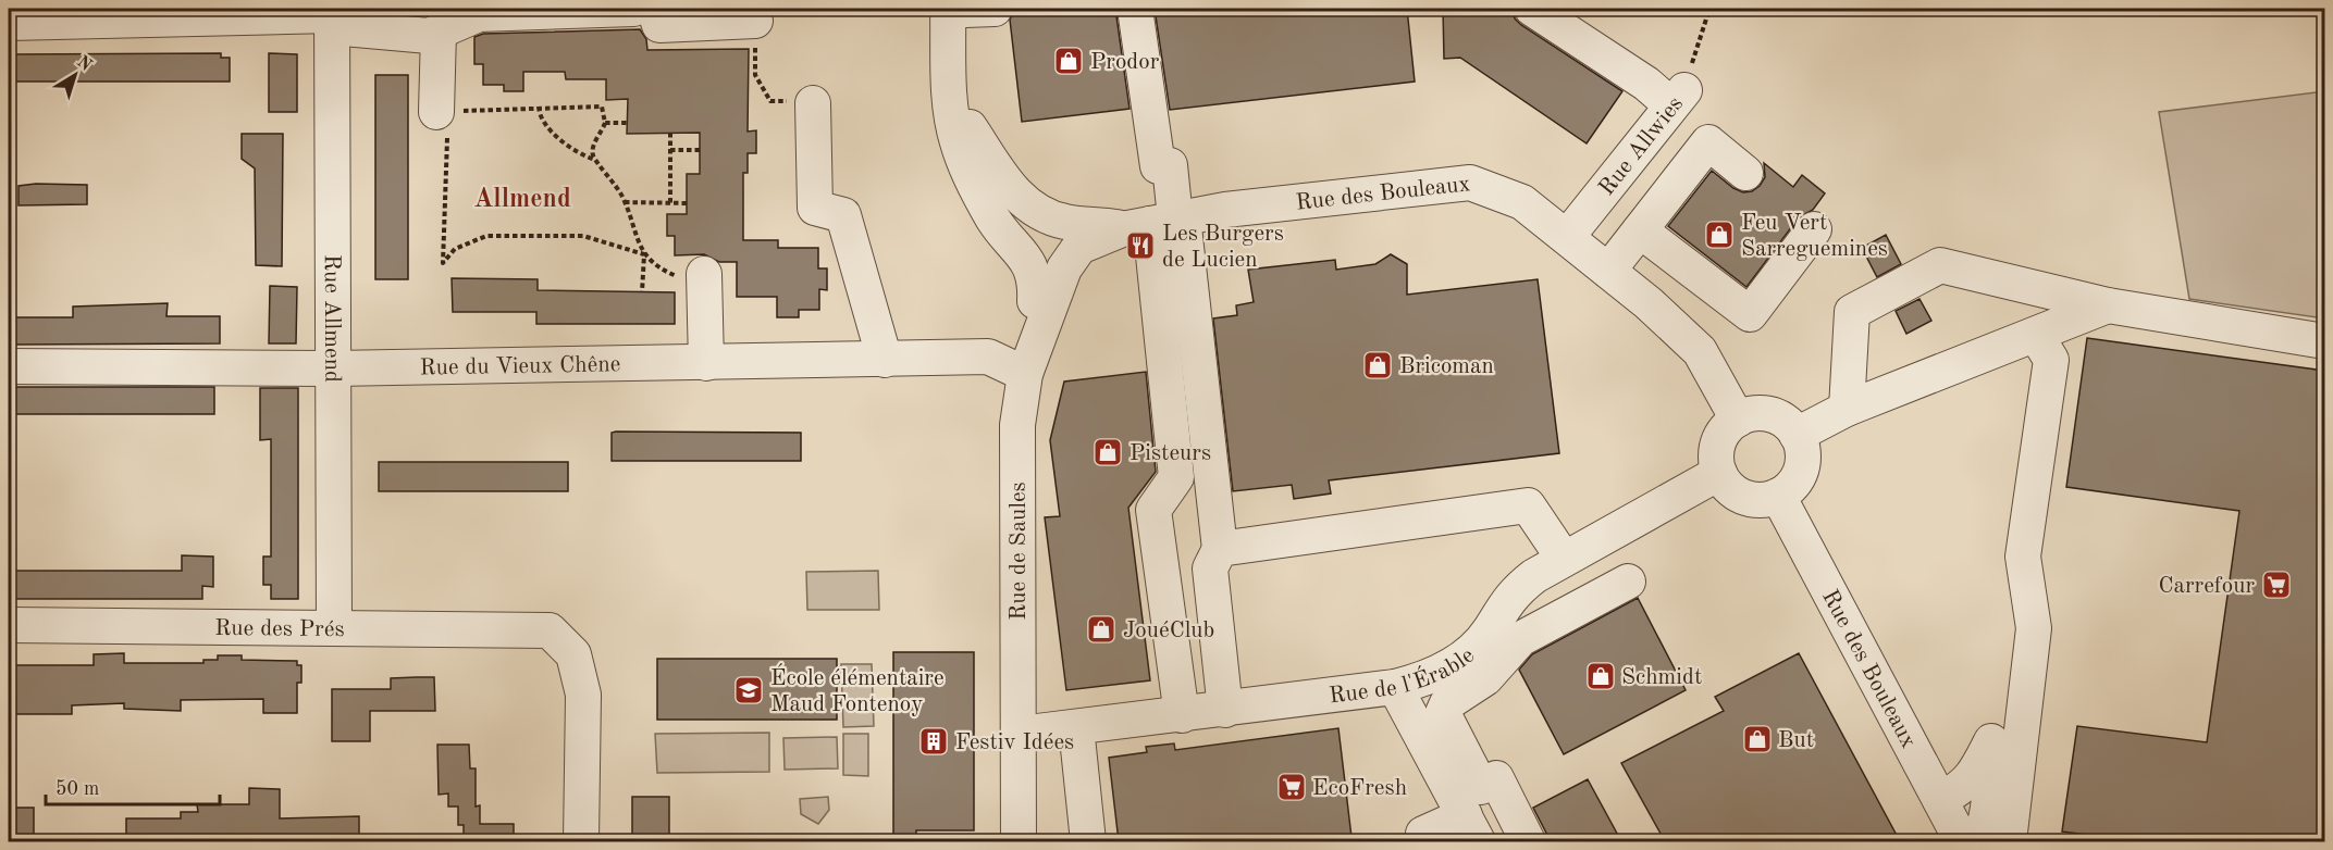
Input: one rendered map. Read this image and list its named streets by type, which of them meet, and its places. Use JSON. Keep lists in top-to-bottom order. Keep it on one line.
{"streets":{"street":["Rue Allwies","Rue des Bouleaux","Rue Allmend","Rue du Vieux Chêne","Rue de Saules","Rue des Prés","Rue de l'Érable"]},"crossings":[["Rue Allwies","Rue des Bouleaux"],["Rue des Bouleaux","Rue de Saules"],["Rue des Bouleaux","Rue de l'Érable"],["Rue Allmend","Rue du Vieux Chêne"],["Rue Allmend","Rue des Prés"],["Rue du Vieux Chêne","Rue de Saules"],["Rue de Saules","Rue de l'Érable"]],"districts":["Allmend"],"places":{"shop":["Prodor","Feu Vert Sarreguemines","Bricoman","Pisteurs","JouéClub","Schmidt","But"],"restaurant":["Les Burgers de Lucien"],"supermarket":["Carrefour","EcoFresh"],"school or university":["École élémentaire Maud Fontenoy"],"building":["Festiv Idées"]},"scale_bar":"50 m","north":"top right"}
